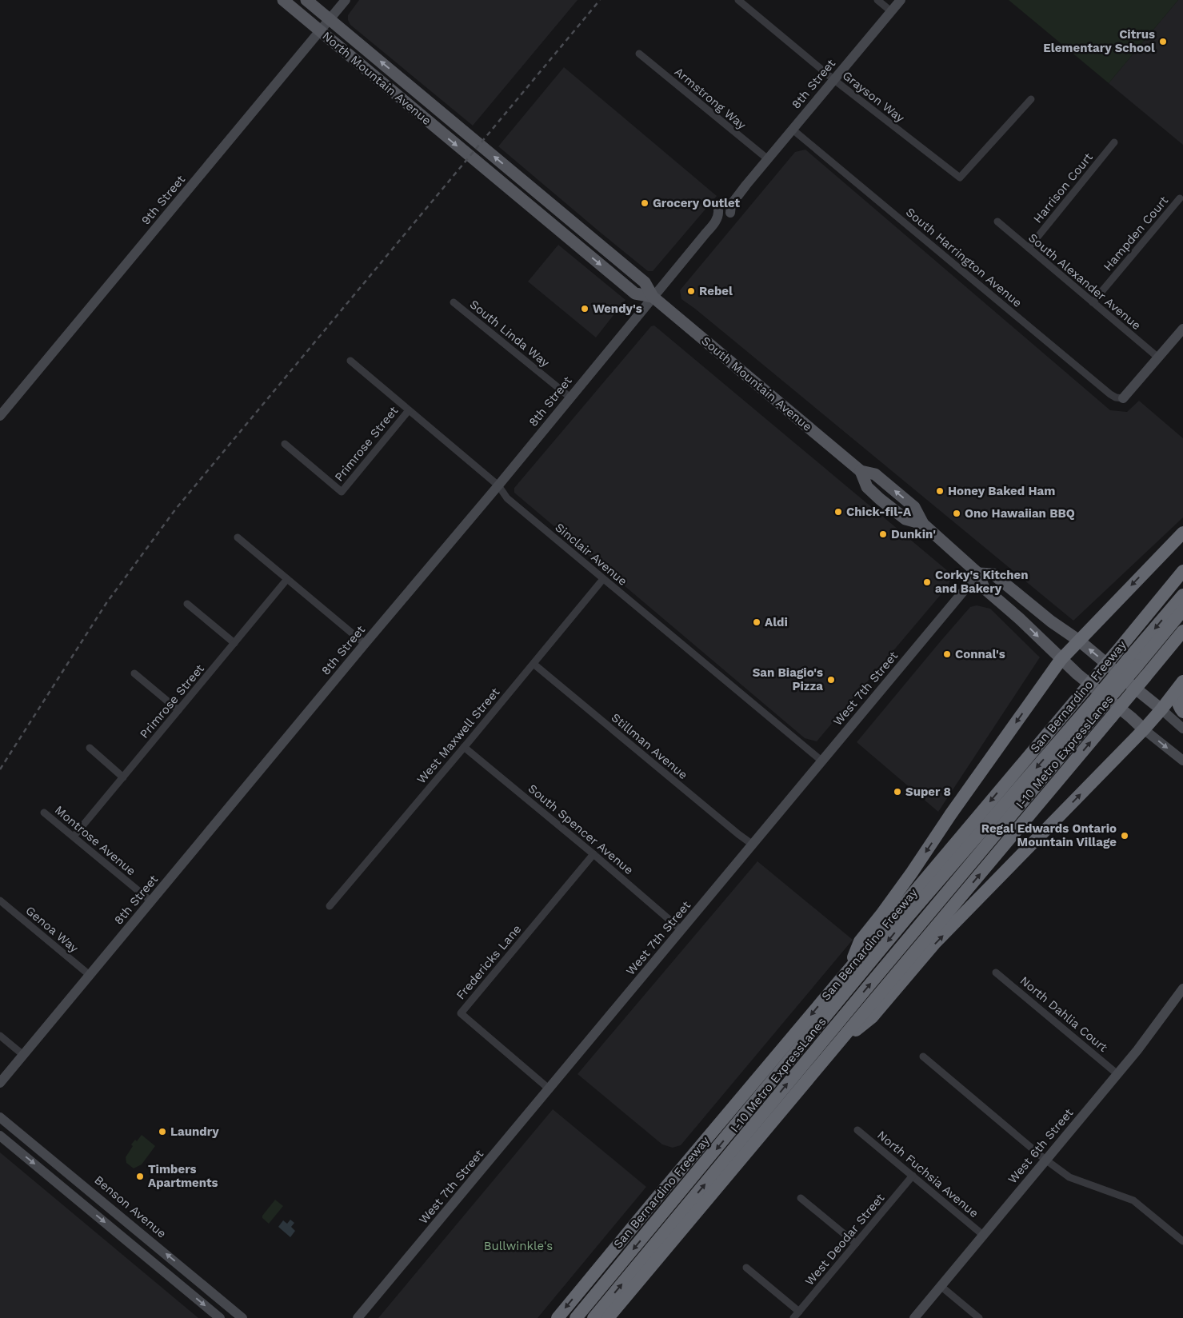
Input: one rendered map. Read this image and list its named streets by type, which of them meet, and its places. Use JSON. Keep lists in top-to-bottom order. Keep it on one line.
{"streets":{"highway":["San Bernardino Freeway","I-10 Metro ExpressLanes"],"main road":["North Mountain Avenue","South Mountain Avenue"],"street":["8th Street","Grayson Way","Armstrong Way","Harrison Court","9th Street","Hampden Court","South Harrington Avenue","South Alexander Avenue","South Linda Way","Primrose Street","Sinclair Avenue","West 7th Street","West Maxwell Street","Stillman Avenue","South Spencer Avenue","Montrose Avenue","Genoa Way","Fredericks Lane","North Dahlia Court","West 6th Street","North Fuchsia Avenue","Benson Avenue","West Deodar Street"]},"crossings":[["North Mountain Avenue","9th Street"],["North Mountain Avenue","South Mountain Avenue"],["8th Street","Grayson Way"],["8th Street","Armstrong Way"],["8th Street","South Harrington Avenue"],["8th Street","South Linda Way"],["8th Street","South Mountain Avenue"],["8th Street","Sinclair Avenue"],["8th Street","Montrose Avenue"],["8th Street","Genoa Way"],["Harrison Court","South Alexander Avenue"],["Hampden Court","South Alexander Avenue"],["South Mountain Avenue","West 7th Street"],["Primrose Street","Sinclair Avenue"],["Primrose Street","Montrose Avenue"],["Sinclair Avenue","West 7th Street"],["Sinclair Avenue","West Maxwell Street"],["West 7th Street","Stillman Avenue"],["West 7th Street","South Spencer Avenue"],["West 7th Street","Fredericks Lane"],["West Maxwell Street","Stillman Avenue"],["West Maxwell Street","South Spencer Avenue"],["South Spencer Avenue","Fredericks Lane"],["North Dahlia Court","West 6th Street"],["West 6th Street","North Fuchsia Avenue"],["North Fuchsia Avenue","West Deodar Street"]],"parks":["Bullwinkle's"],"places":["Citrus Elementary School","Grocery Outlet","Rebel","Wendy's","Honey Baked Ham","Chick-fil-A","Ono Hawaiian BBQ","Dunkin'","Corky's Kitchen and Bakery","Aldi","Connal's","San Biagio's Pizza","Super 8","Regal Edwards Ontario Mountain Village","Laundry","Timbers Apartments"]}
